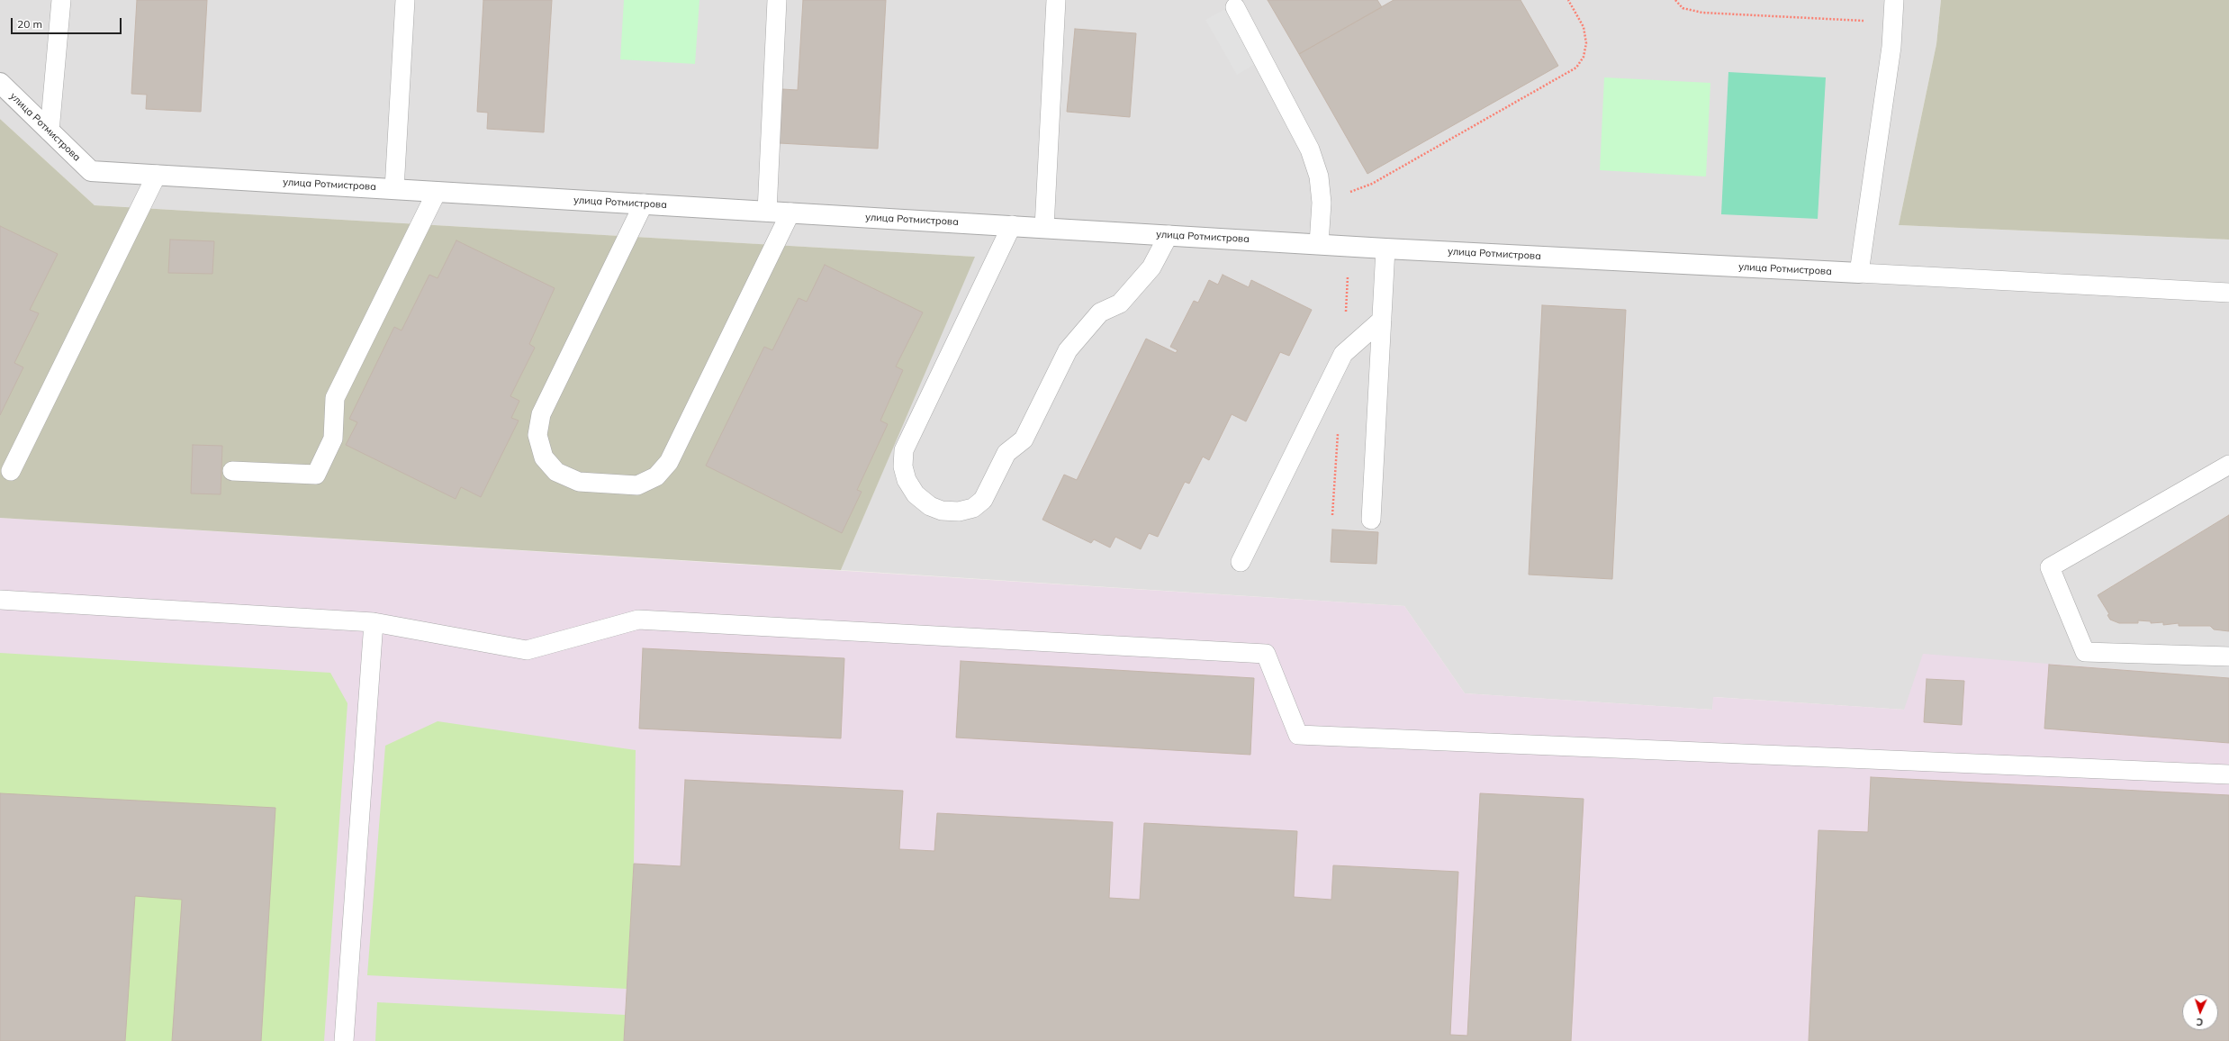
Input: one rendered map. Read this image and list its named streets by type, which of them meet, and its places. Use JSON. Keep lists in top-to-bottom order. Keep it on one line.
{"streets":{"street":["улица Ротмистрова"]},"scale_bar":"20 m","north":"bottom"}
